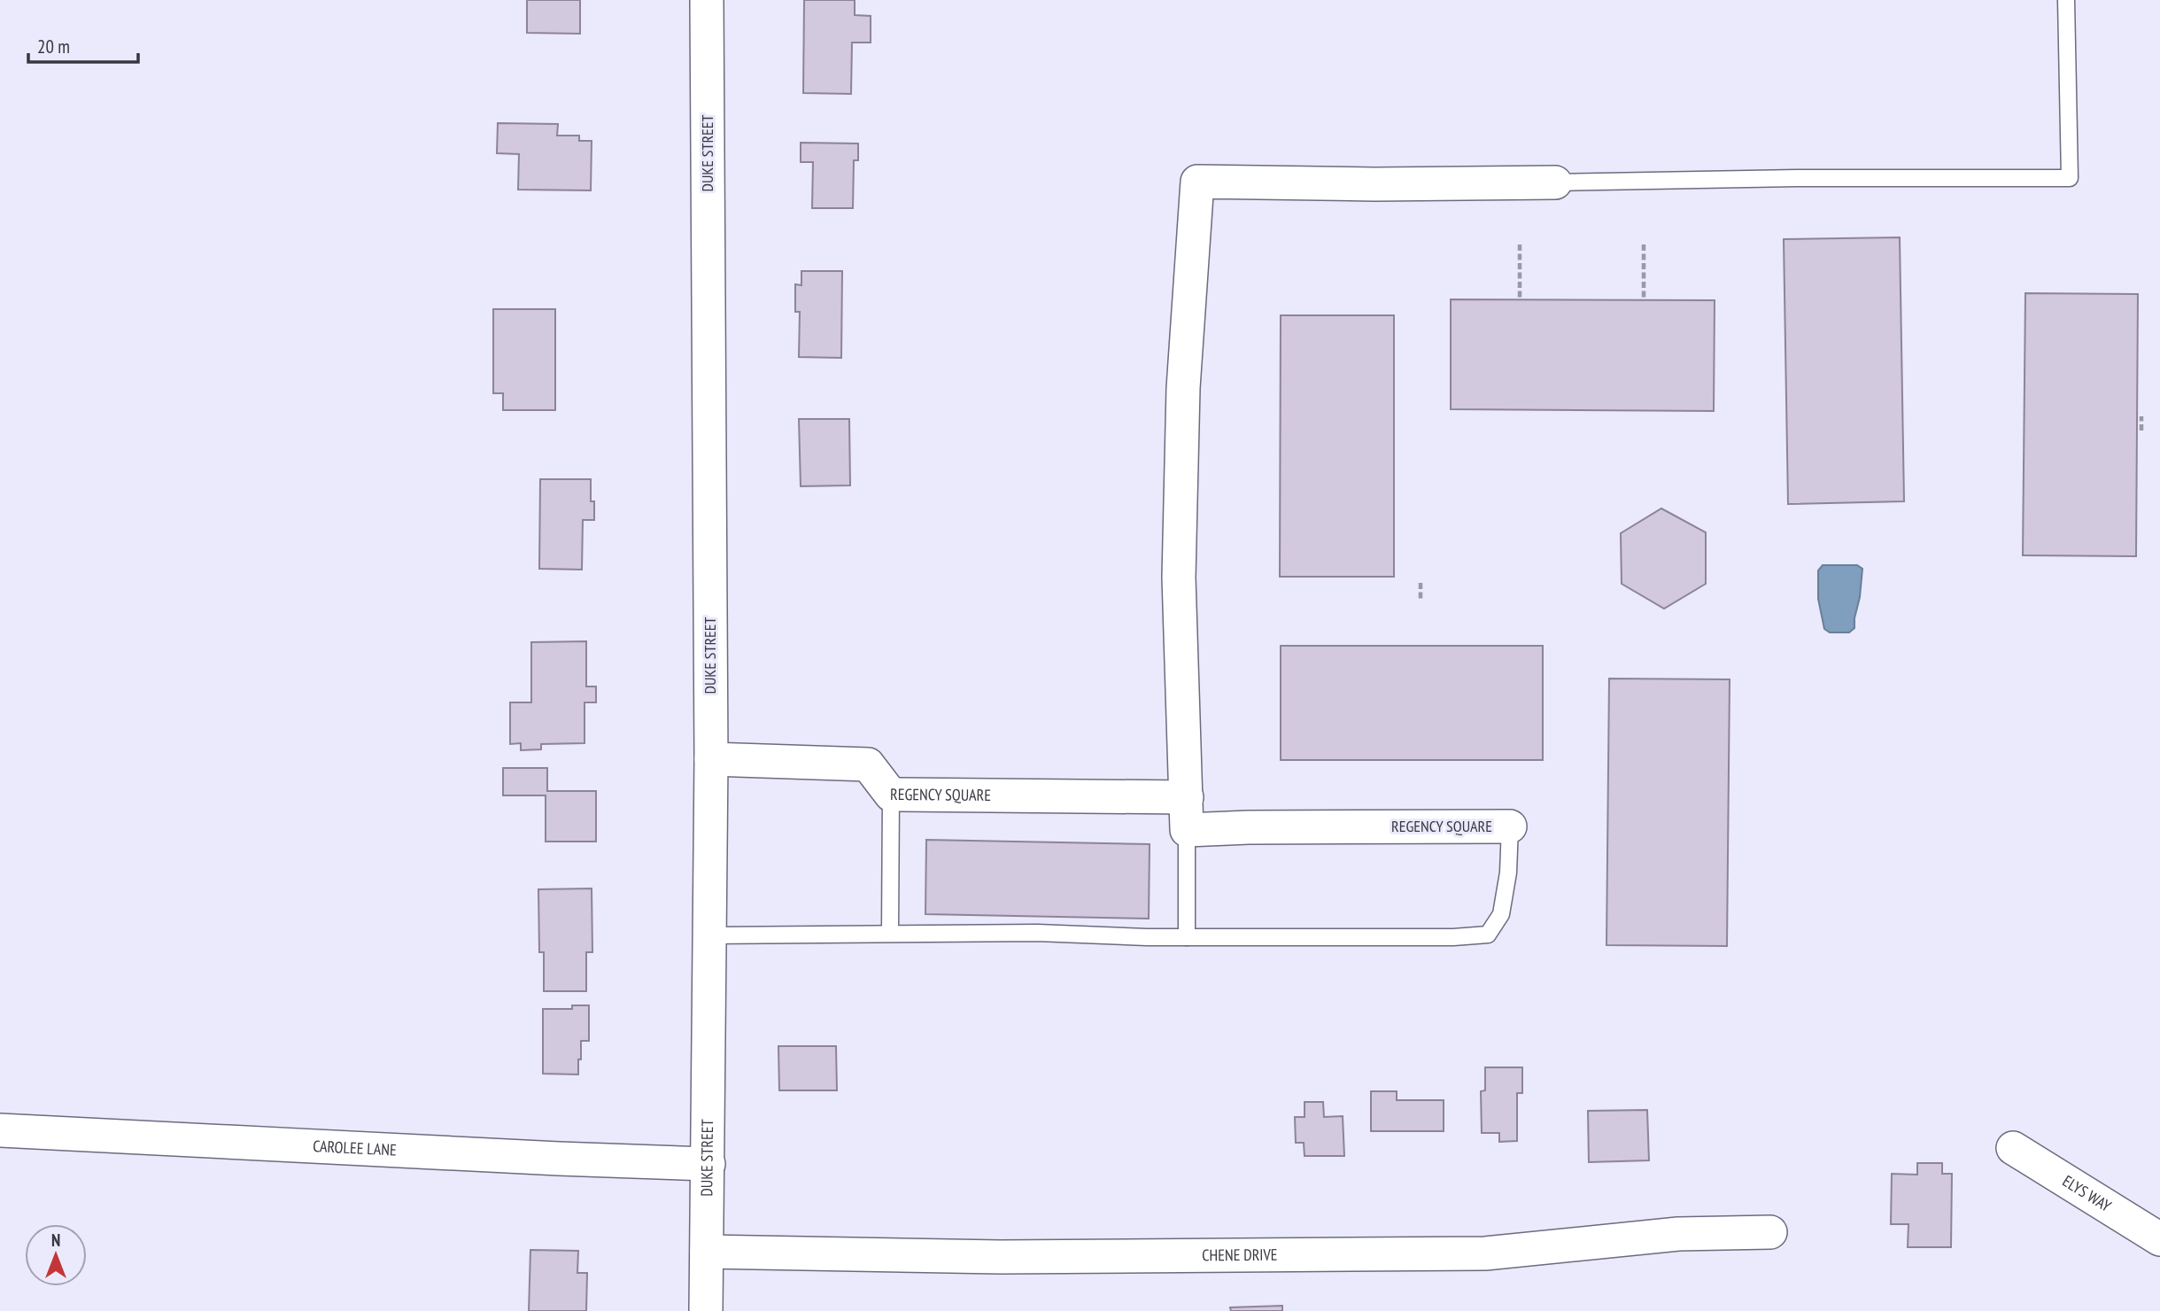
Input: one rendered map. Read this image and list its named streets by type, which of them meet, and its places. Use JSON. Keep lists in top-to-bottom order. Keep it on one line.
{"streets":{"street":["DUKE STREET","REGENCY SQUARE","CAROLEE LANE","ELYS WAY","CHENE DRIVE"]},"crossings":[["DUKE STREET","REGENCY SQUARE"],["DUKE STREET","CAROLEE LANE"],["DUKE STREET","CHENE DRIVE"]],"scale_bar":"20 m","north":"top"}
